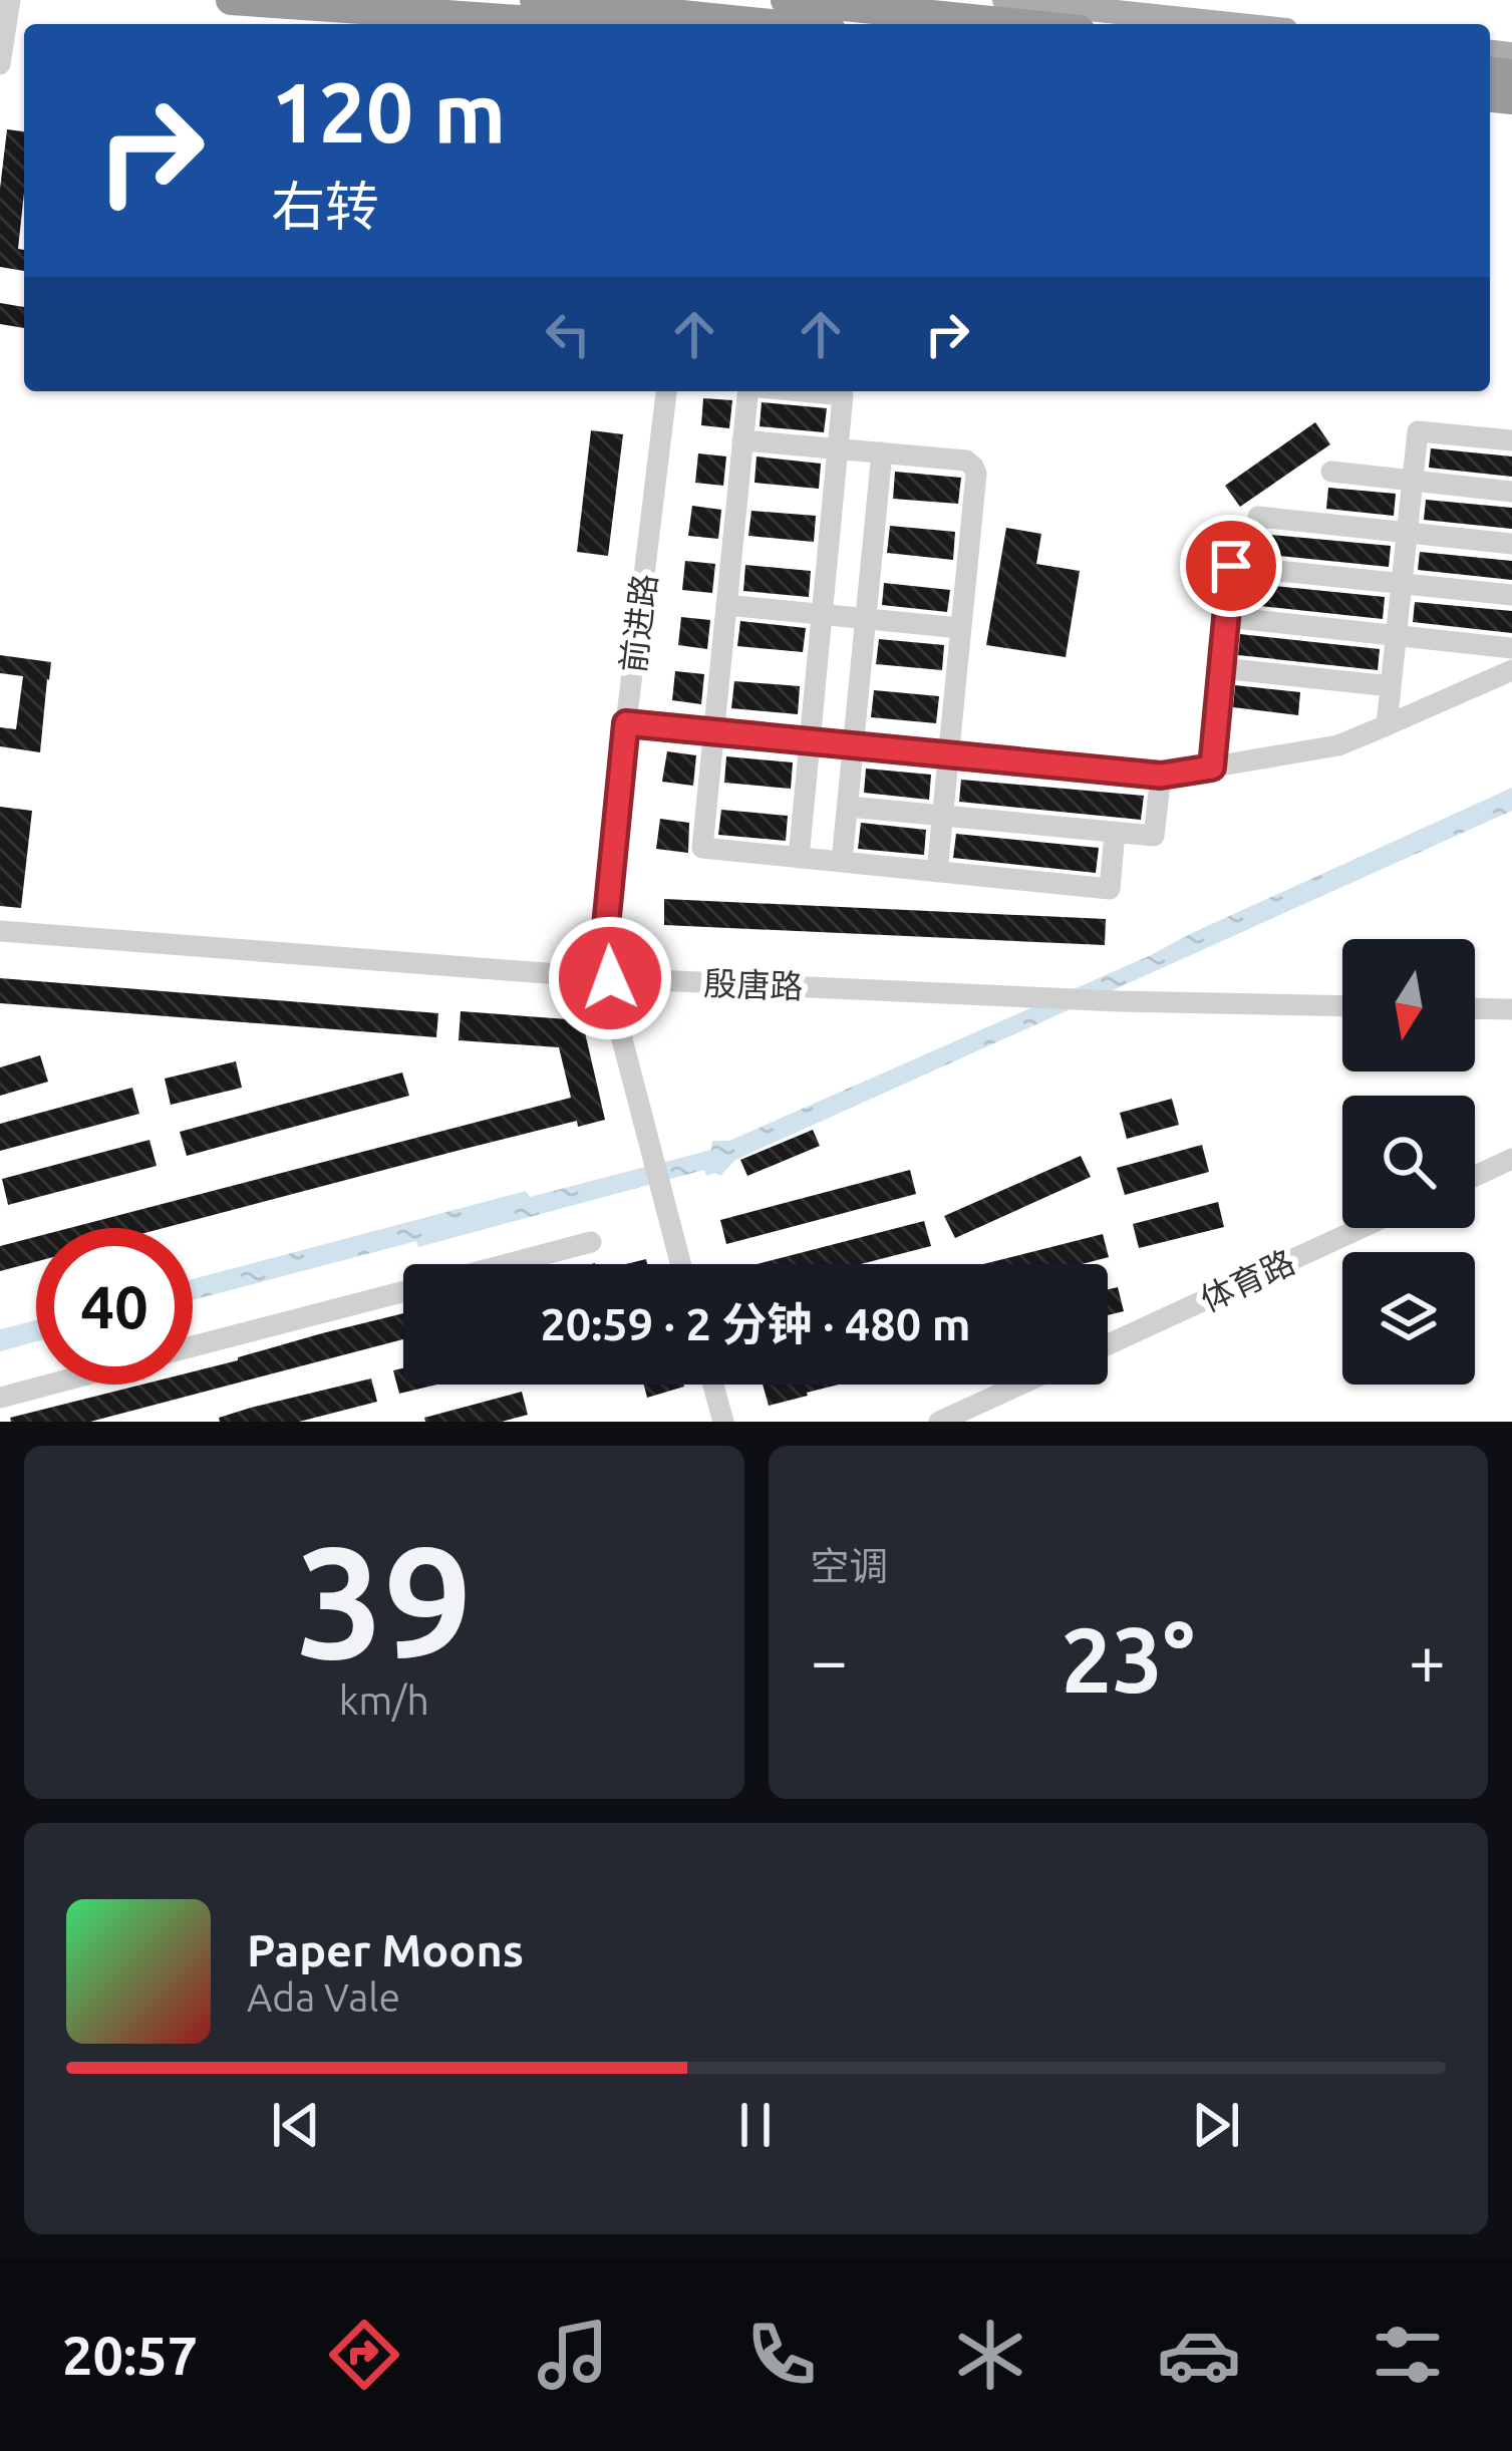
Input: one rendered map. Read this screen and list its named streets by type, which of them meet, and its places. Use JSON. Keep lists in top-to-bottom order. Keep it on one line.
{"streets":{"street":["前进路","殷唐路","体育路"]},"crossings":[["前进路","殷唐路"]],"north":"bottom","page":{"turn":["120 m","右转"],"limit":"40","trip":"20:59 · 2 分钟 · 480 m","tile":[["39","km/h"],"空调"],"heat":["−","23°","+"],"song":["Paper Moons","Ada Vale"],"tabs":"20:57"}}
